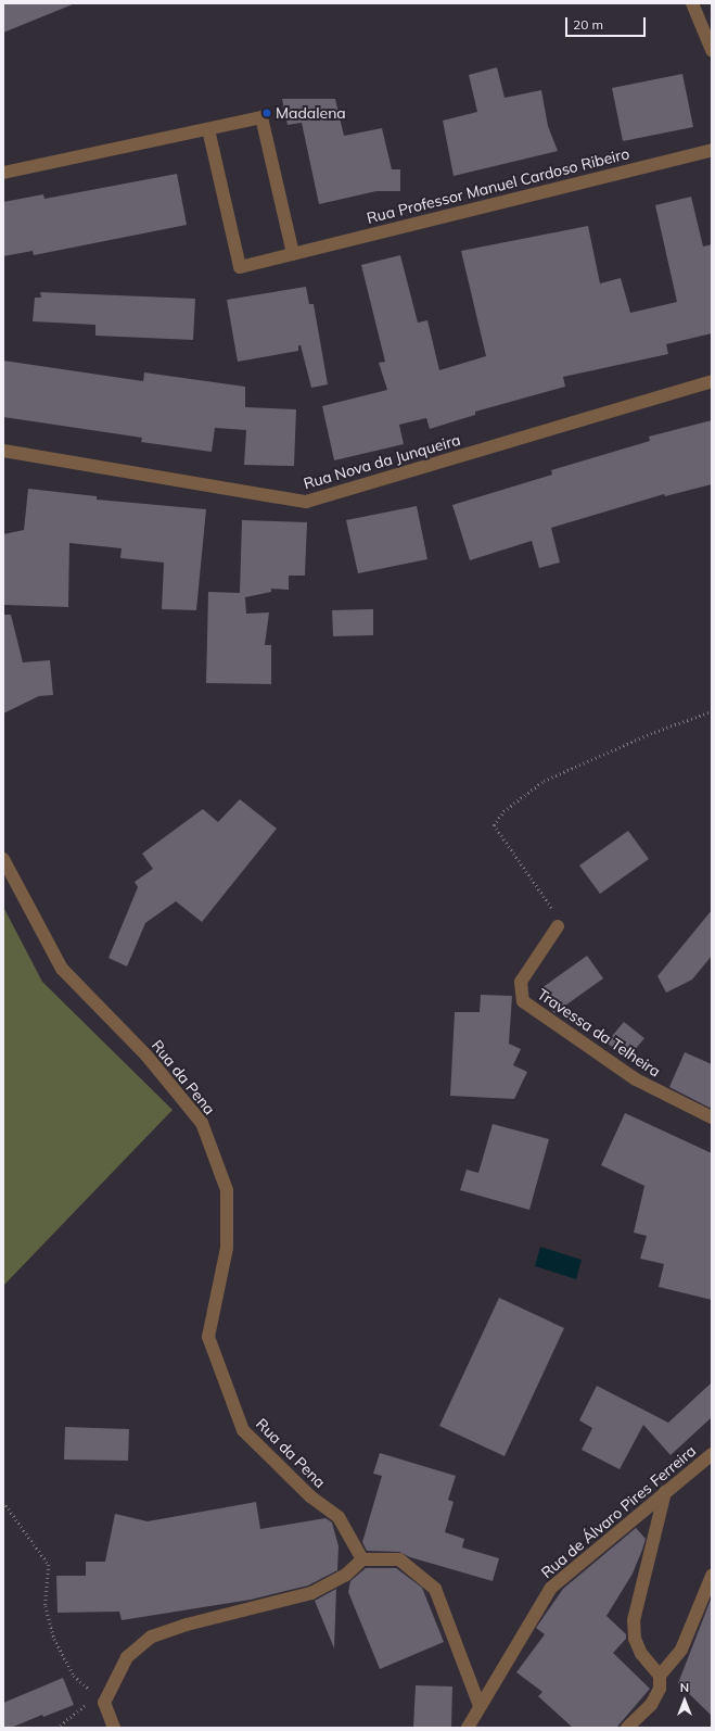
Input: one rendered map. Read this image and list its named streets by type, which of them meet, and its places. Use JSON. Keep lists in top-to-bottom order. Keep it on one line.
{"streets":{"street":["Rua Professor Manuel Cardoso Ribeiro","Rua Nova da Junqueira","Travessa da Telheira","Rua da Pena","Rua de Álvaro Pires Ferreira"]},"places":["Madalena"],"scale_bar":"20 m","north":"top"}
